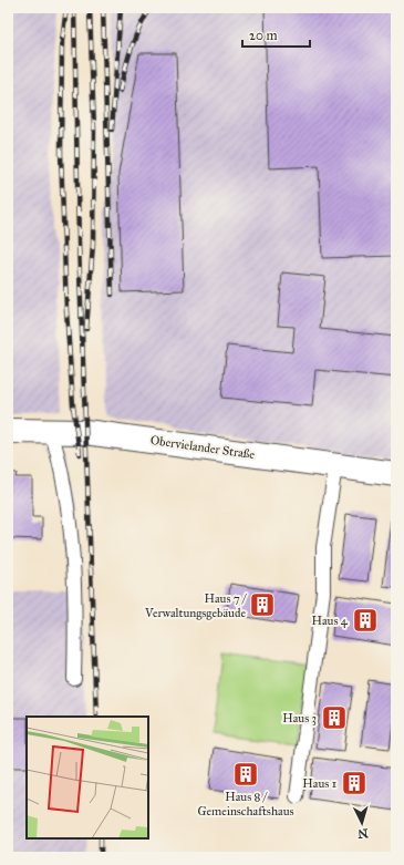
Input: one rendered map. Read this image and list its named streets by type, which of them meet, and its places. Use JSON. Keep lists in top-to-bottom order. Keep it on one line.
{"streets":{"street":["Obervielander Straße"]},"places":{"building":["Haus 7 / Verwaltungsgebäude","Haus 4","Haus 3","Haus 8 / Gemeinschaftshaus","Haus 1"]},"scale_bar":"20 m","north":"bottom"}
